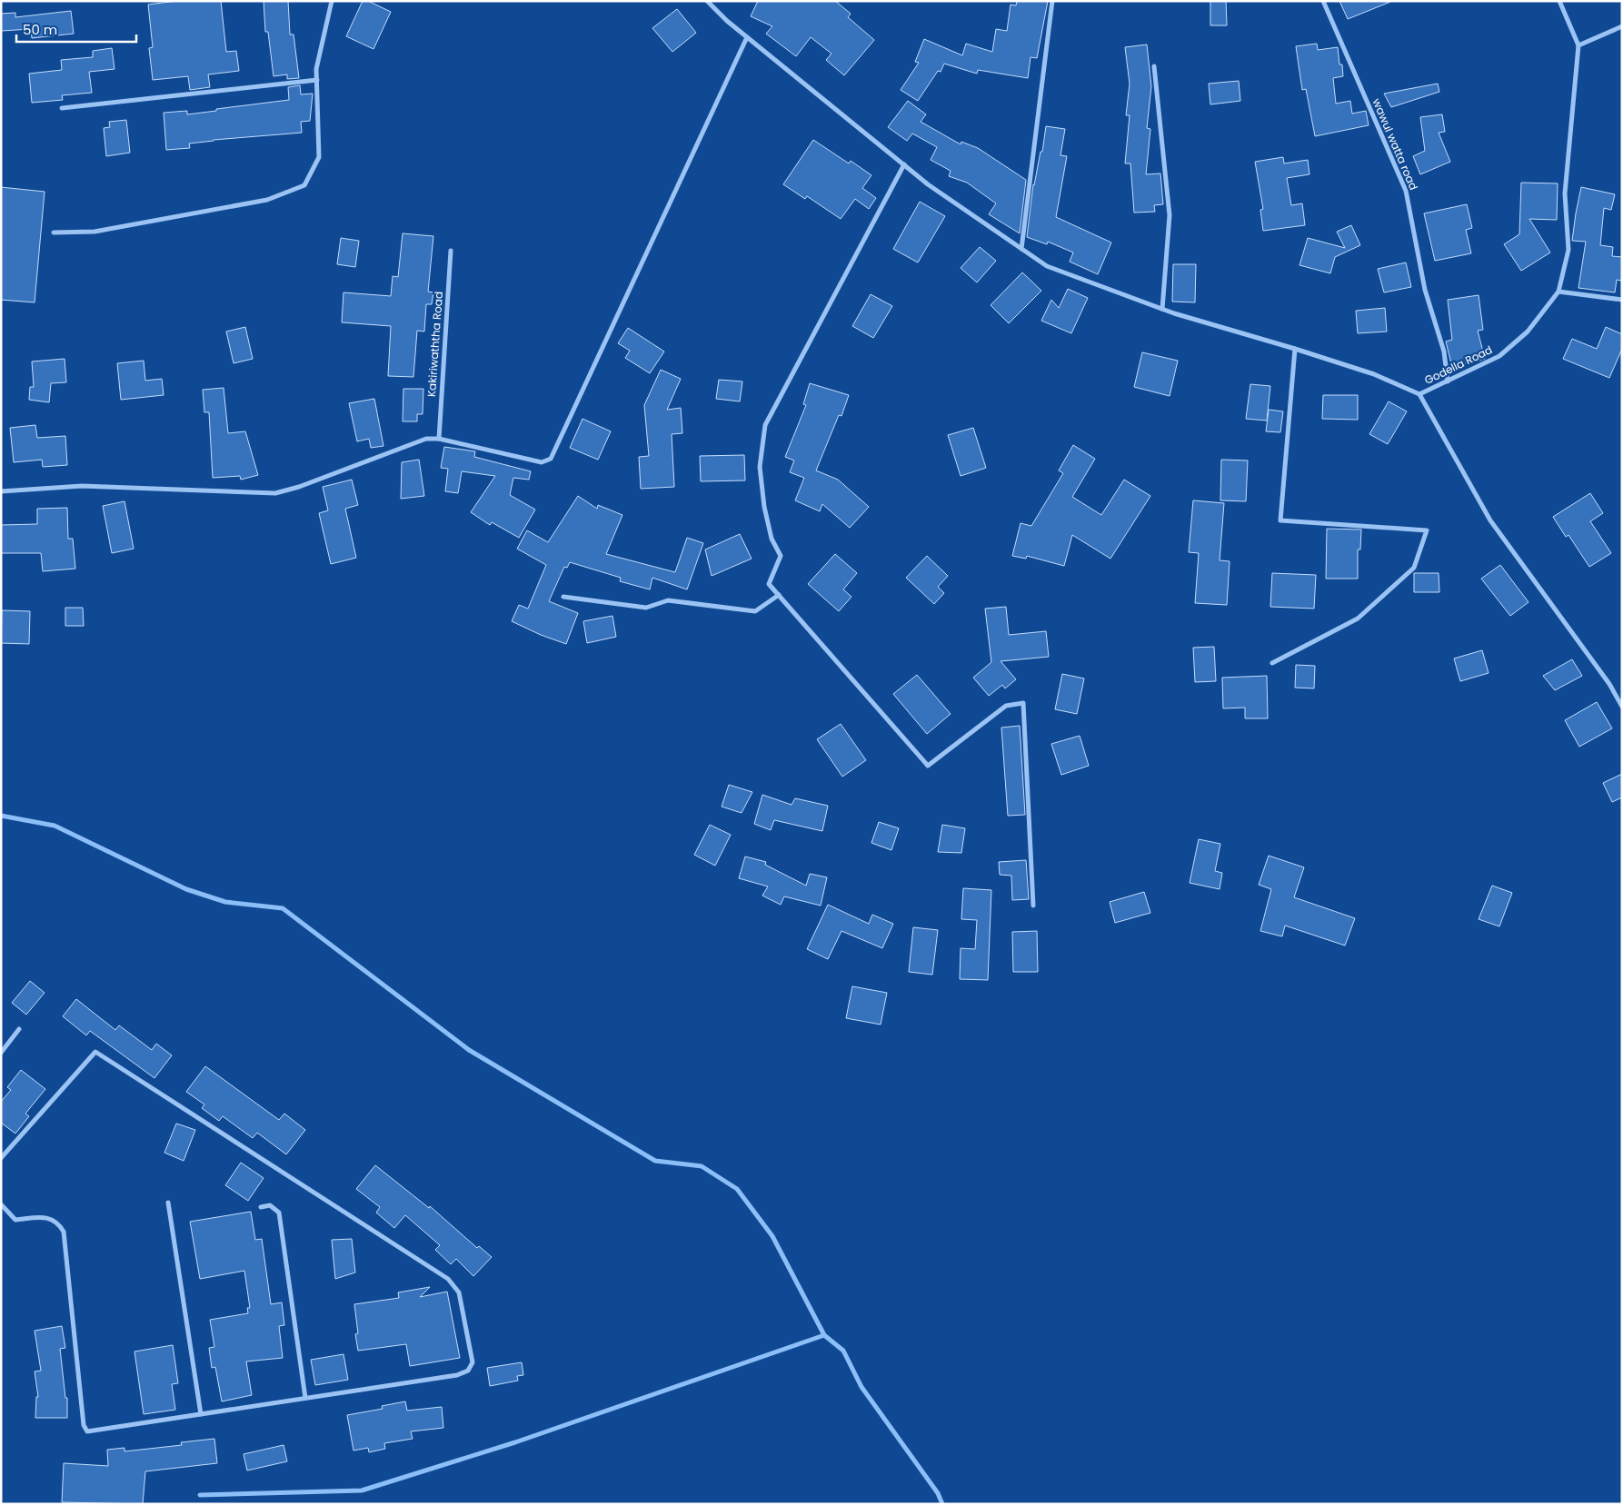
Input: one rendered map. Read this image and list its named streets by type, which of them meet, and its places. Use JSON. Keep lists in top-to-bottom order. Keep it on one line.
{"streets":{"street":["wawul watta road","Kakiriwaththa Road","Godella Road"]},"crossings":[["wawul watta road","Godella Road"]],"scale_bar":"50 m"}
